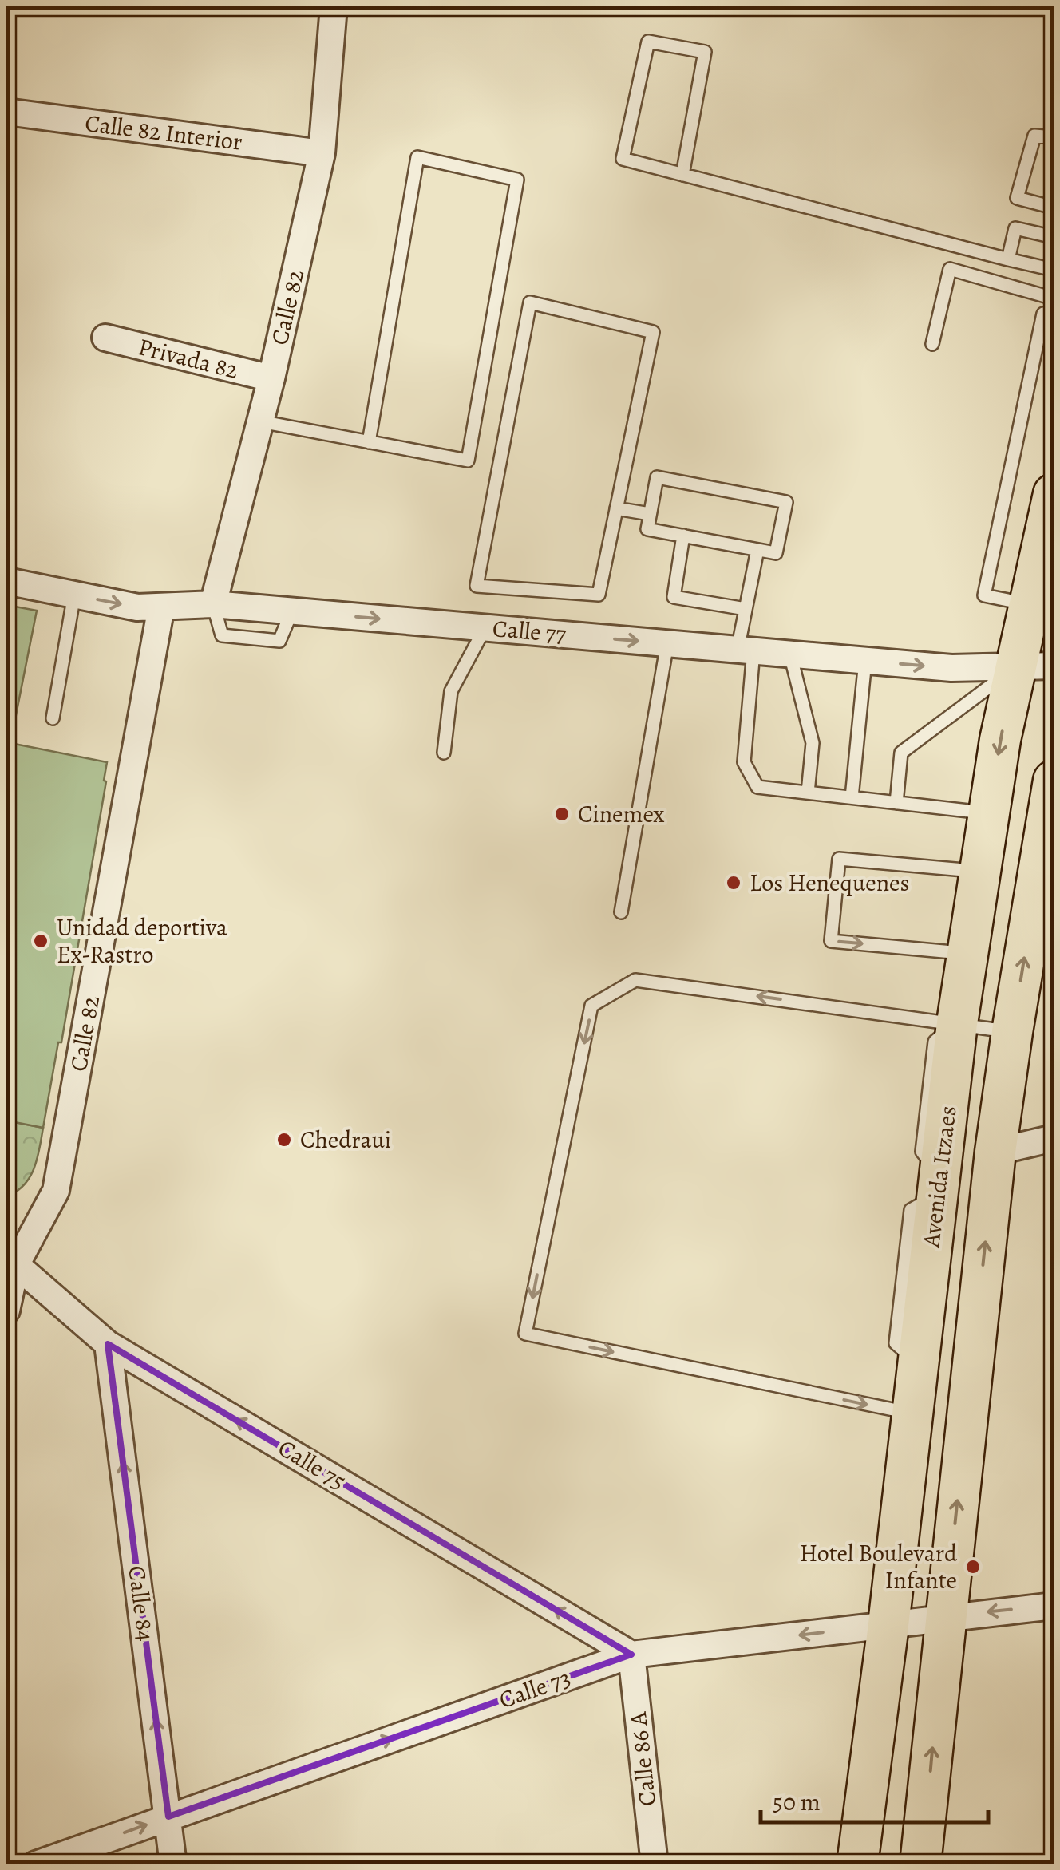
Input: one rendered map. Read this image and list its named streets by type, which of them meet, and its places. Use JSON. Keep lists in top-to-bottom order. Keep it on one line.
{"streets":{"main road":["Avenida Itzaes"],"street":["Calle 82 Interior","Calle 82","Privada 82","Calle 77","Calle 75","Calle 84","Calle 73","Calle 86 A"]},"crossings":[["Calle 82 Interior","Calle 82"],["Calle 82","Privada 82"],["Calle 82","Calle 77"],["Calle 82","Calle 75"],["Calle 77","Avenida Itzaes"],["Avenida Itzaes","Calle 73"],["Calle 75","Calle 84"],["Calle 75","Calle 73"],["Calle 75","Calle 86 A"],["Calle 84","Calle 73"],["Calle 73","Calle 86 A"]],"one_way":["Calle 77","Calle 75","Calle 84"],"places":["Cinemex","Los Henequenes","Unidad deportiva Ex-Rastro","Chedraui","Hotel Boulevard Infante"],"scale_bar":"50 m"}
